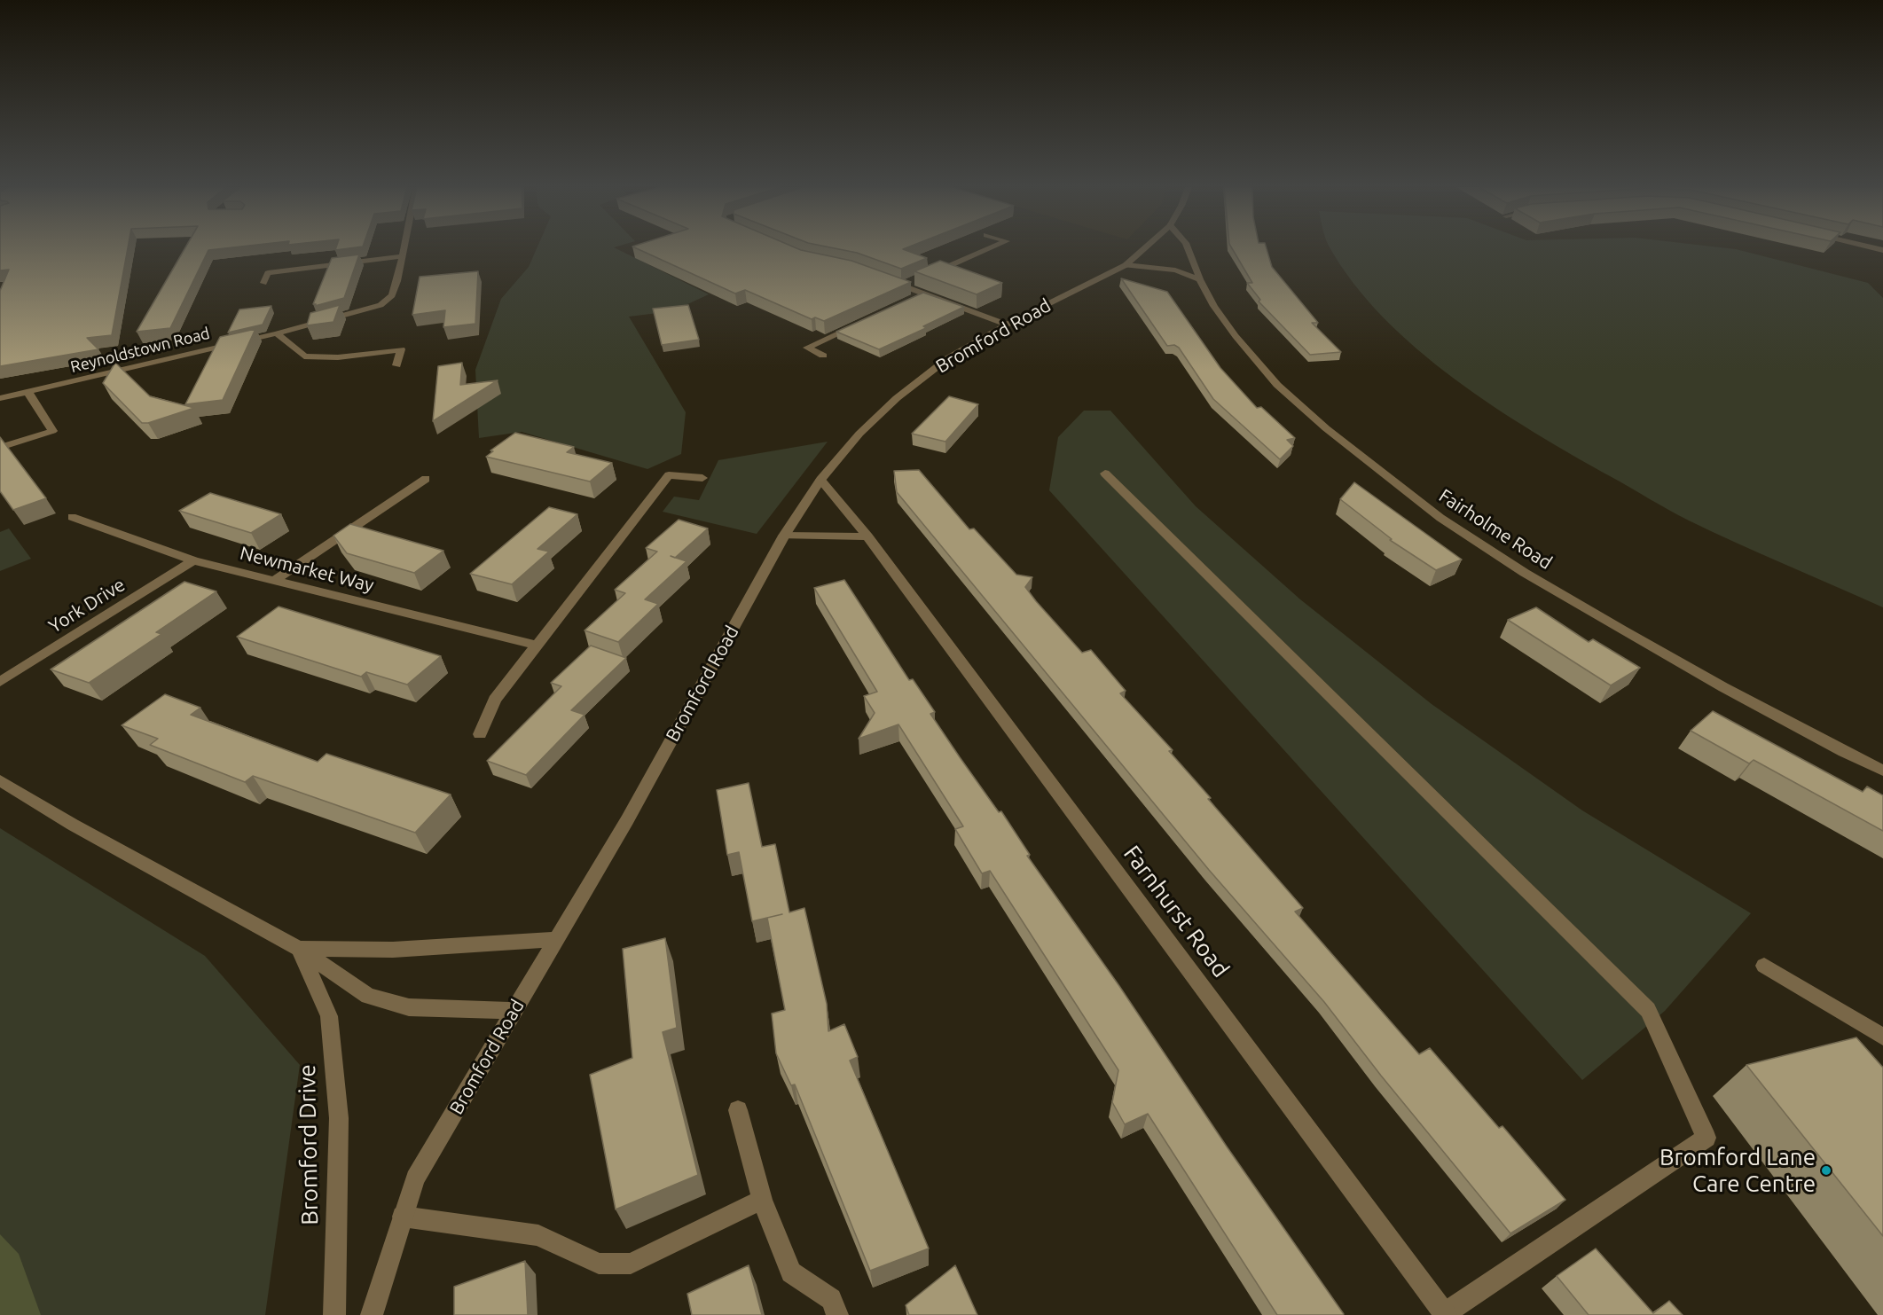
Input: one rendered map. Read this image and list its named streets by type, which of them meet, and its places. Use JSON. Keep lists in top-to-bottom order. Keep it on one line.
{"streets":{"street":["Bromford Road","Reynoldstown Road","Fairholme Road","Newmarket Way","York Drive","Farnhurst Road","Bromford Drive"]},"crossings":[["Bromford Road","Farnhurst Road"],["Newmarket Way","York Drive"]],"places":["Bromford Lane Care Centre"]}
